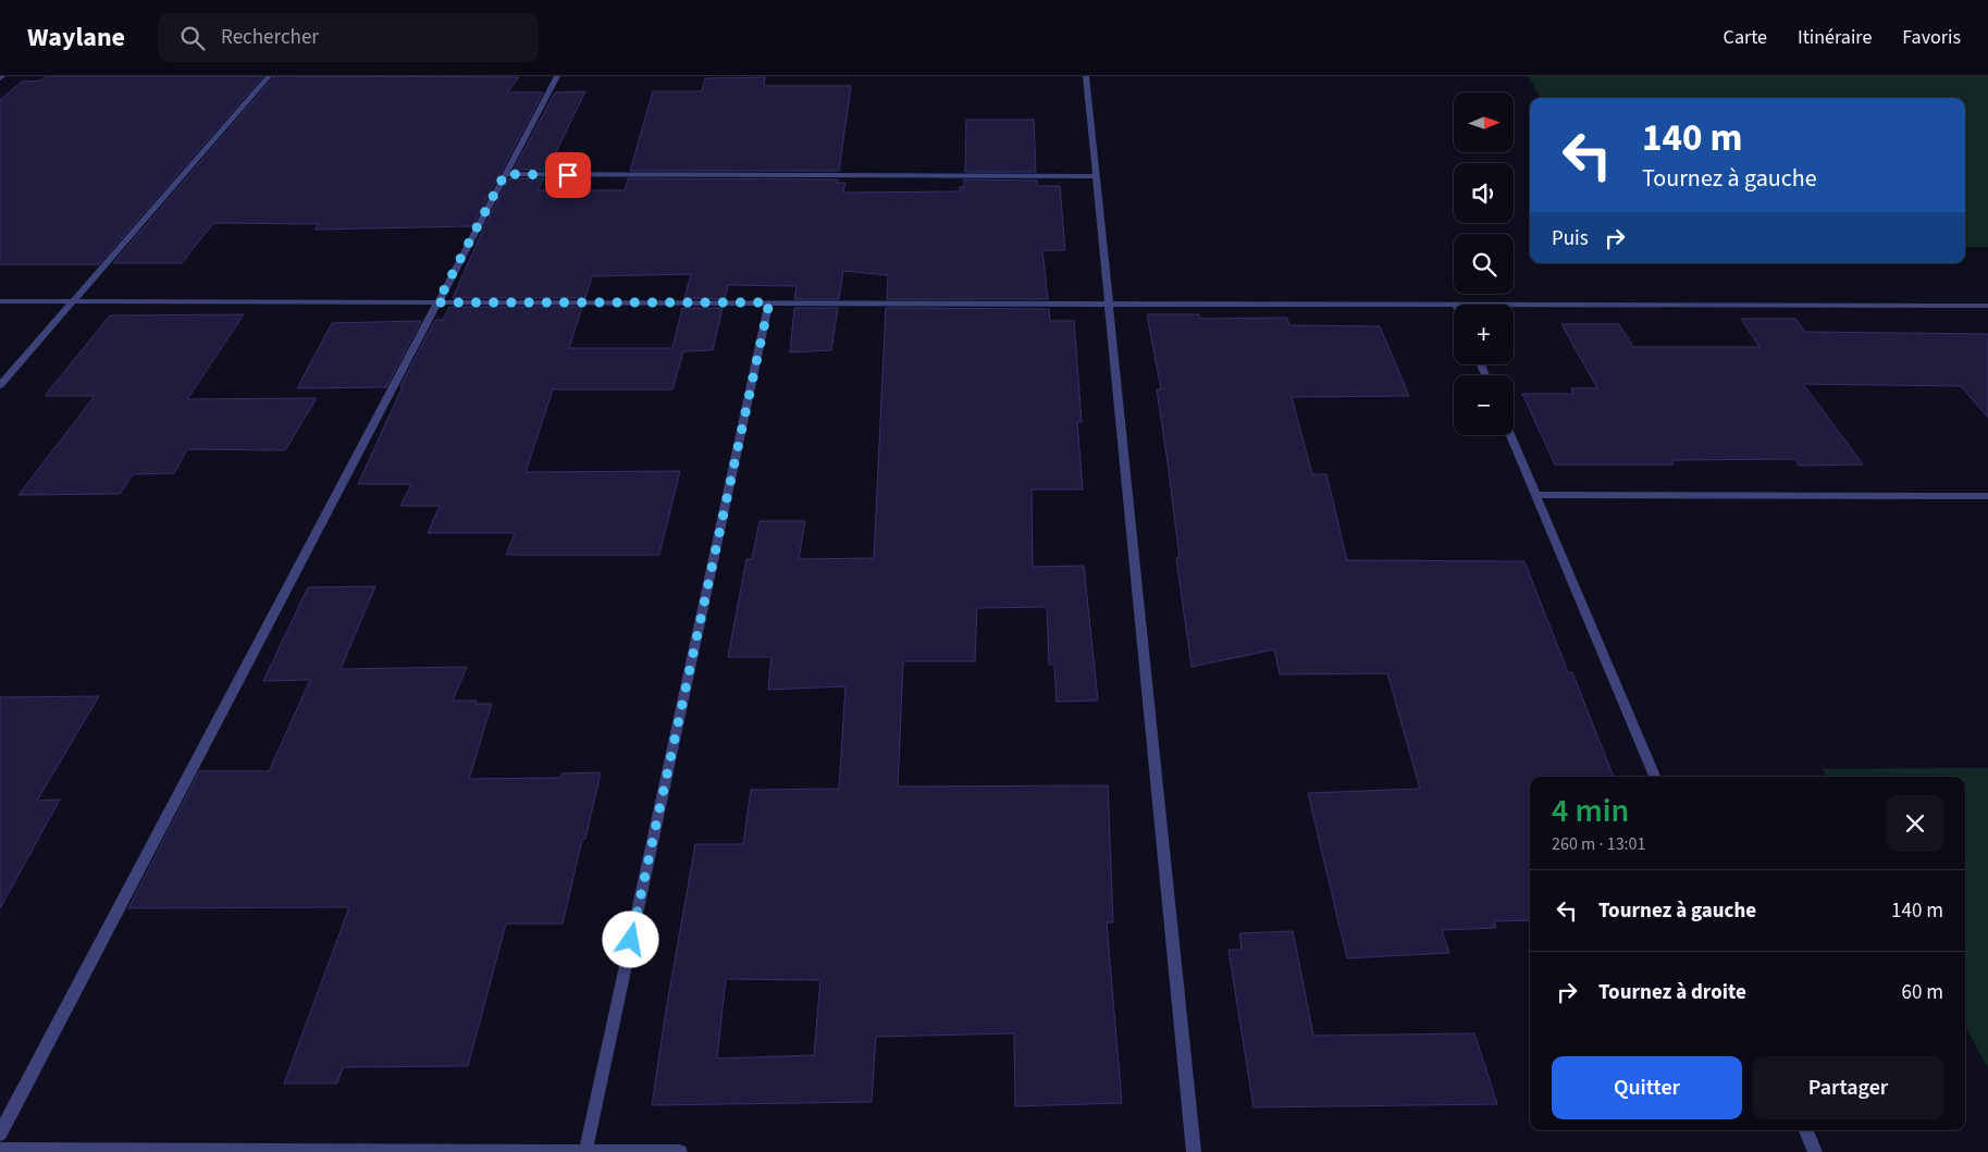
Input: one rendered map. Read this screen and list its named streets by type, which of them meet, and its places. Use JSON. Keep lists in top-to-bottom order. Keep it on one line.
{"north":"right","page":{"header":"Waylane","search":"Rechercher","nav":["Carte","Itinéraire","Favoris"],"map_buttons":["+","−"],"turn":["140 m","Tournez à gauche"],"then":"Puis","heading":["4 min","260 m · 13:01"],"list":[{"name":"Tournez à gauche","value":"140 m"},{"name":"Tournez à droite","value":"60 m"}],"buttons":["Quitter","Partager"]}}
